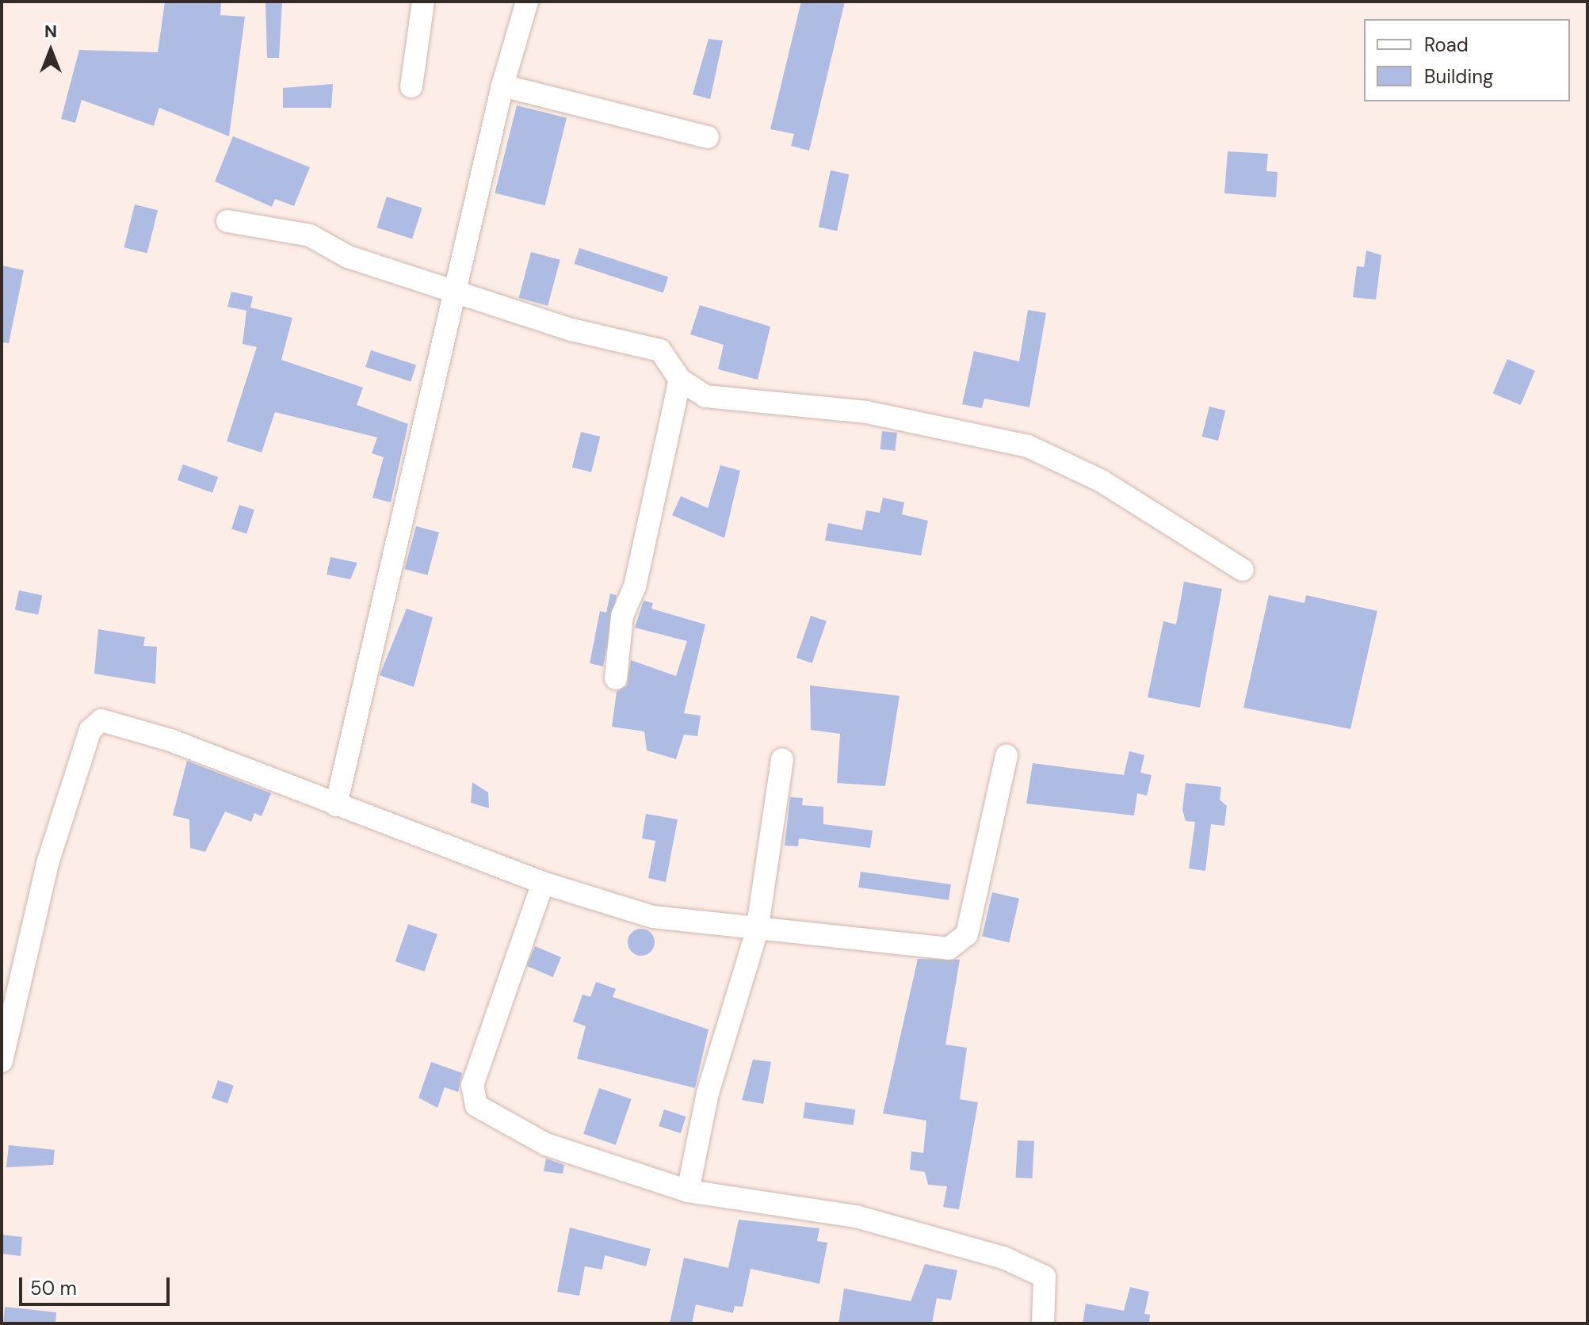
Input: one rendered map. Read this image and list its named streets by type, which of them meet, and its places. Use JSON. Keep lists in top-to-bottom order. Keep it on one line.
{"legend":["Road","Building"],"scale_bar":"50 m","north":"top"}
